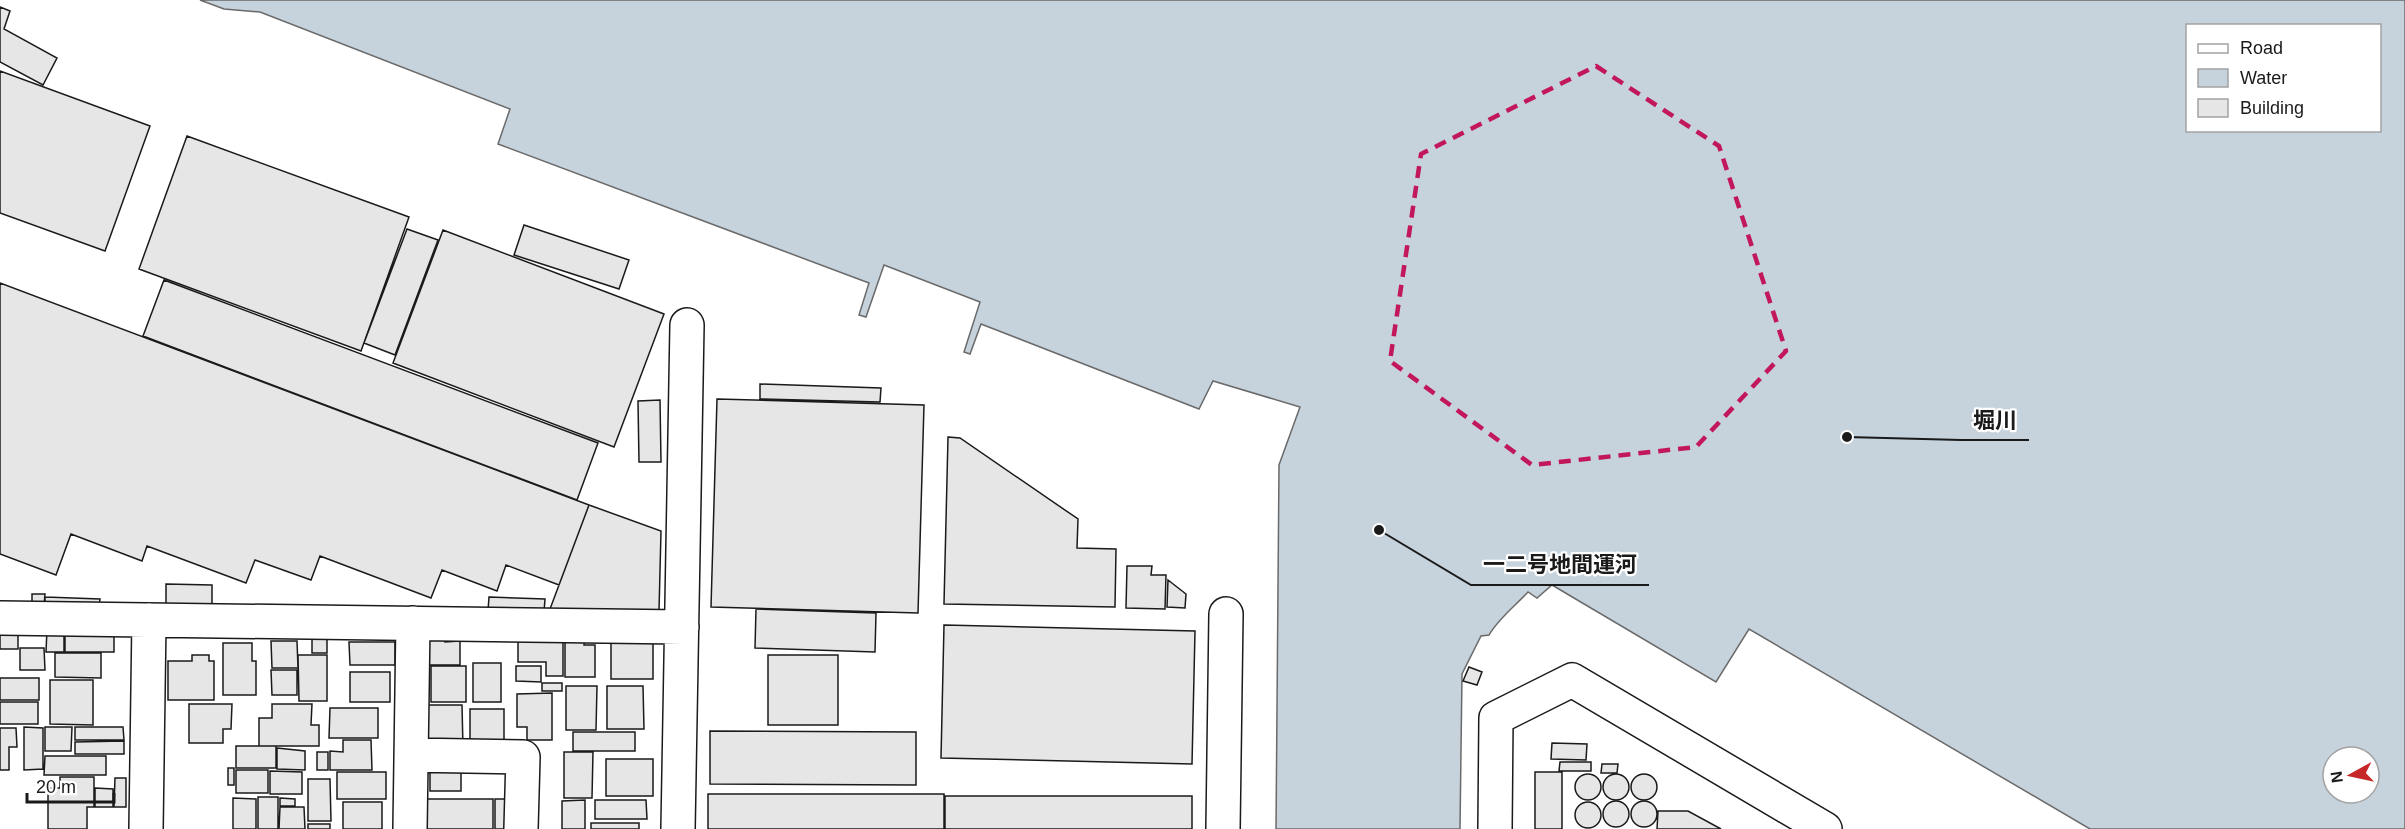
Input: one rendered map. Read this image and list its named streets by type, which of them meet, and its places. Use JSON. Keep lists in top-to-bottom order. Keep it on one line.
{"places":["堀川","一二号地間運河"],"legend":["Road","Water","Building"],"scale_bar":"20 m","north":"left"}
